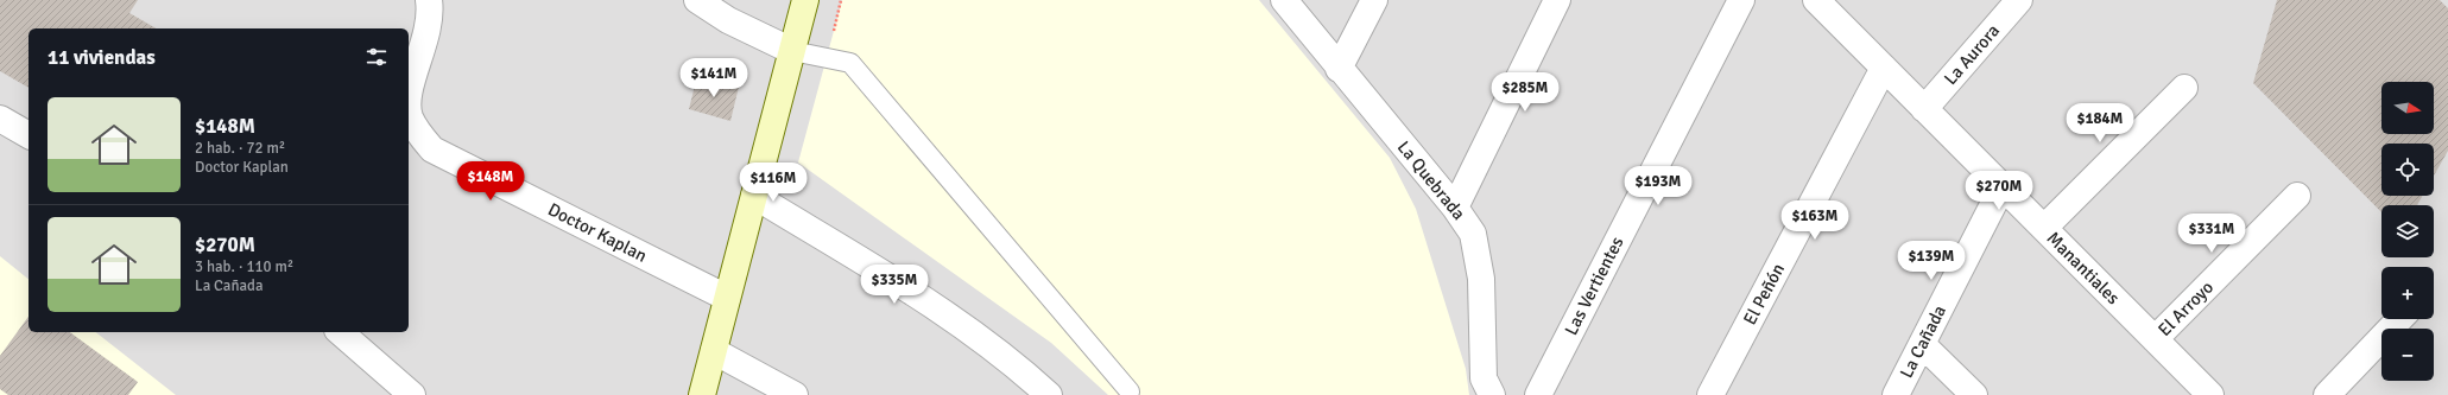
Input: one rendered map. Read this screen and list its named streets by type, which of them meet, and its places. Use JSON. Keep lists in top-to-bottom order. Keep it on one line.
{"streets":{"street":["La Aurora","La Quebrada","Doctor Kaplan","Manantiales","Las Vertientes","El Peñón","El Arroyo","La Cañada"]},"crossings":[["La Aurora","Manantiales"],["Manantiales","El Peñón"],["Manantiales","El Arroyo"],["Manantiales","La Cañada"]],"north":"right","page":{"heading":"11 viviendas","price":["$141M","$285M","$184M","$148M","$116M","$193M","$270M","$163M","$331M","$139M","$335M"],"map_buttons":["+","−"],"list":[{"name":"$148M","note":"2 hab. · 72 m² · Doctor Kaplan"},{"name":"$270M","note":"3 hab. · 110 m² · La Cañada"}]}}
